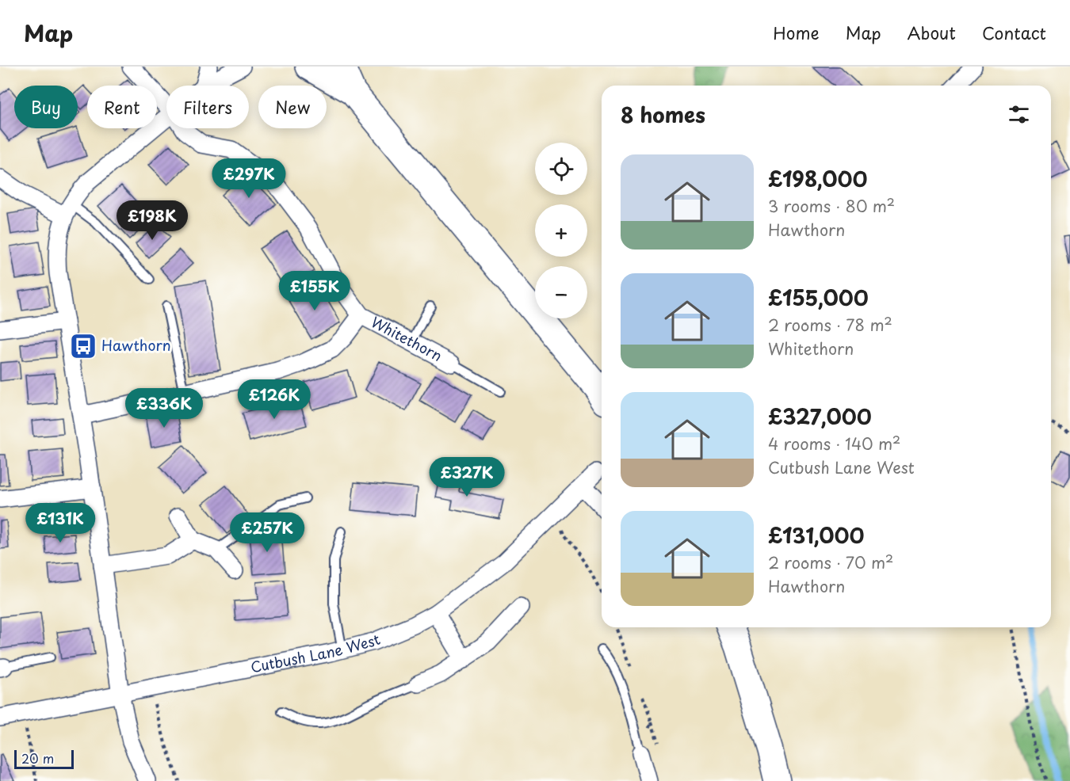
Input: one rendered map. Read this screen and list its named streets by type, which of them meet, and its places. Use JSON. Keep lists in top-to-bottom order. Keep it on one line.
{"streets":{"street":["Whitethorn","Cutbush Lane West"]},"places":{"bus stop":["Hawthorn"]},"scale_bar":"20 m","page":{"header":"Map","nav":["Home","Map","About","Contact"],"chip":["Buy","Rent","Filters","New"],"heading":"8 homes","map_buttons":["+","−"],"list":[{"name":"£198,000","note":"3 rooms · 80 m² · Hawthorn"},{"name":"£155,000","note":"2 rooms · 78 m² · Whitethorn"},{"name":"£327,000","note":"4 rooms · 140 m² · Cutbush Lane West"},{"name":"£131,000","note":"2 rooms · 70 m² · Hawthorn"}],"price":["£297K","£198K","£155K","£126K","£336K","£327K","£131K","£257K"],"scale":"20 m"}}
